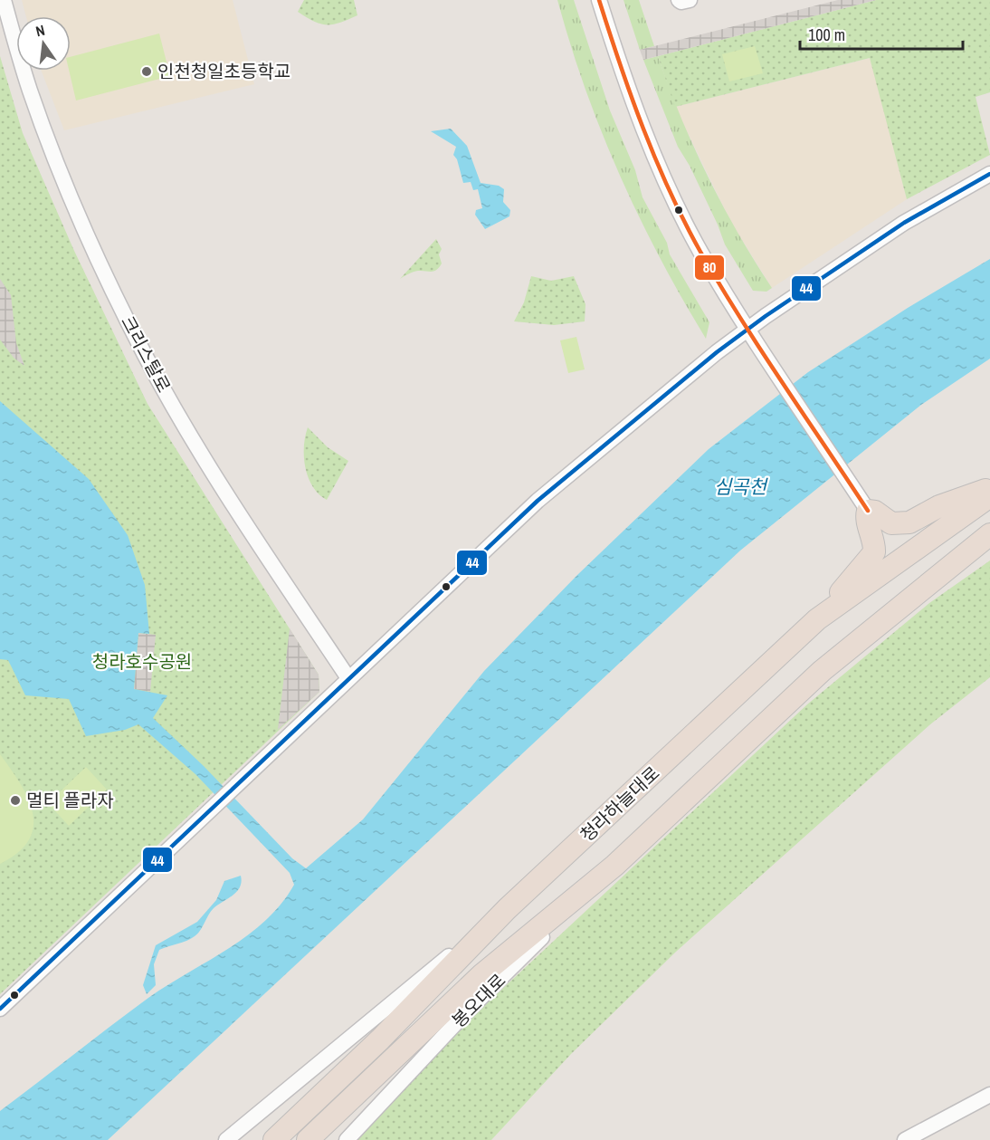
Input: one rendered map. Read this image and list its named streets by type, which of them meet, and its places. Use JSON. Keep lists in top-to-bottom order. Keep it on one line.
{"streets":{"highway":["청라하늘대로"],"street":["크리스탈로","봉오대로"]},"water":["심곡천"],"parks":["청라호수공원"],"places":["인천청일초등학교","멀티 플라자"],"lines":["transit line 80","transit line 44"],"scale_bar":"100 m","north":"top"}
